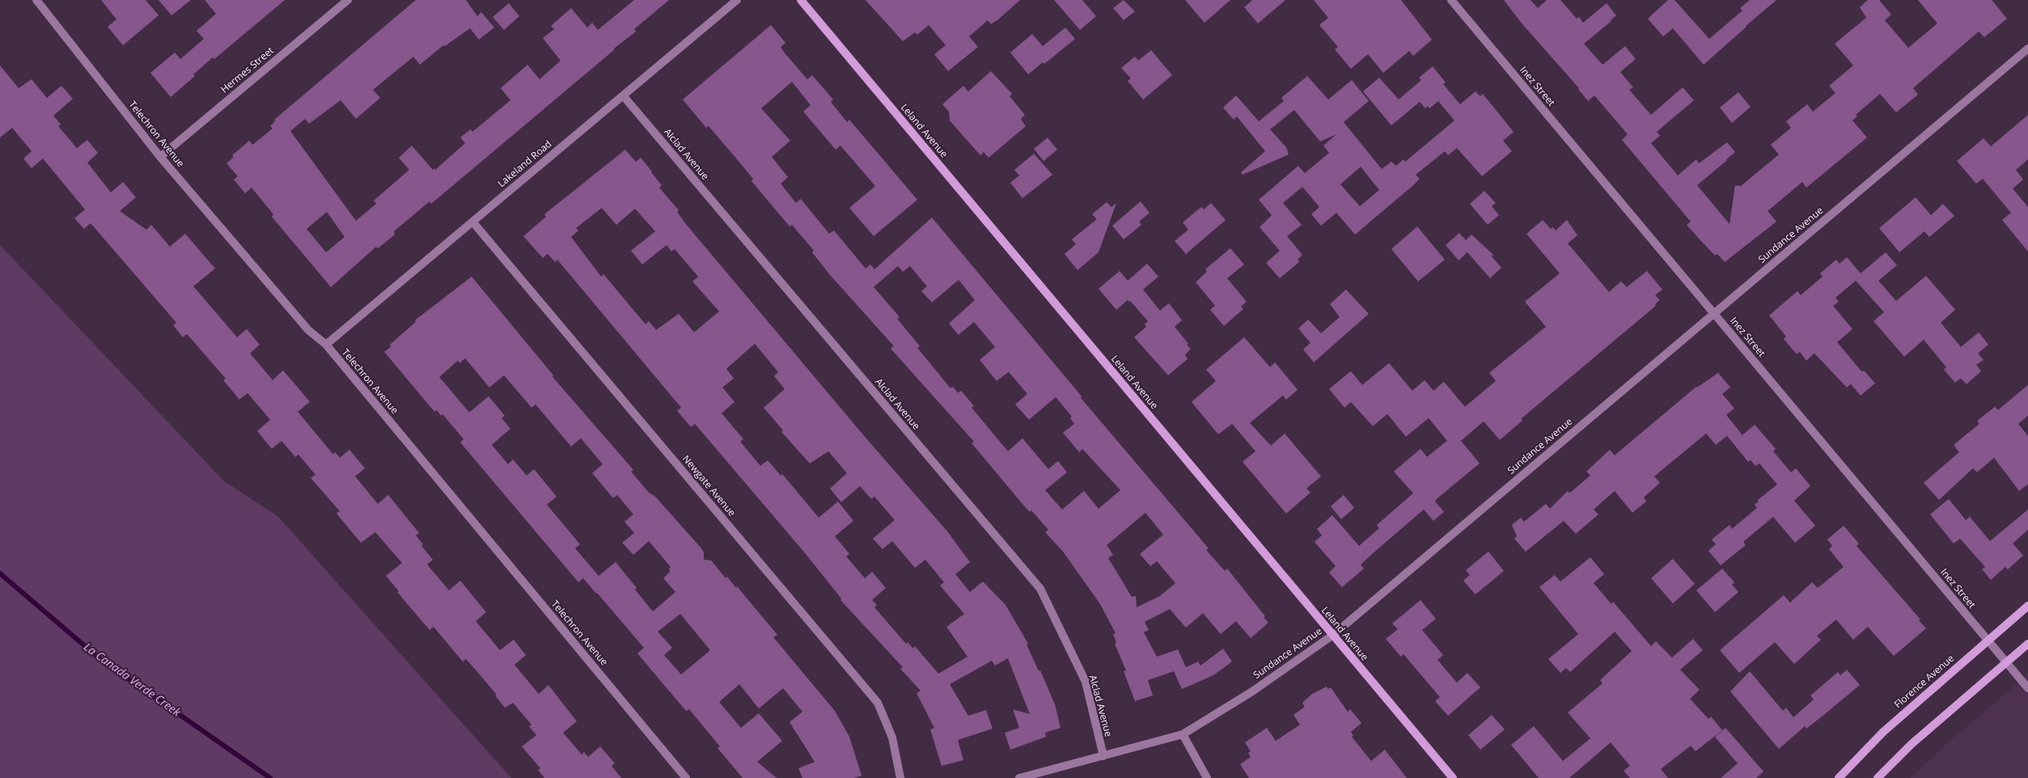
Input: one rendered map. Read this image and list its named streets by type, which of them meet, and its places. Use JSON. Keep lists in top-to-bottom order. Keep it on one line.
{"streets":{"street":["Hermes Street","Inez Street","Leland Avenue","Telechron Avenue","Alclad Avenue","Lakeland Road","Sundance Avenue","Newgate Avenue","Florence Avenue"]},"crossings":[["Hermes Street","Telechron Avenue"],["Inez Street","Sundance Avenue"],["Inez Street","Florence Avenue"],["Leland Avenue","Sundance Avenue"],["Telechron Avenue","Lakeland Road"],["Alclad Avenue","Lakeland Road"],["Alclad Avenue","Sundance Avenue"],["Lakeland Road","Newgate Avenue"]],"water":["La Canada Verde Creek"]}
